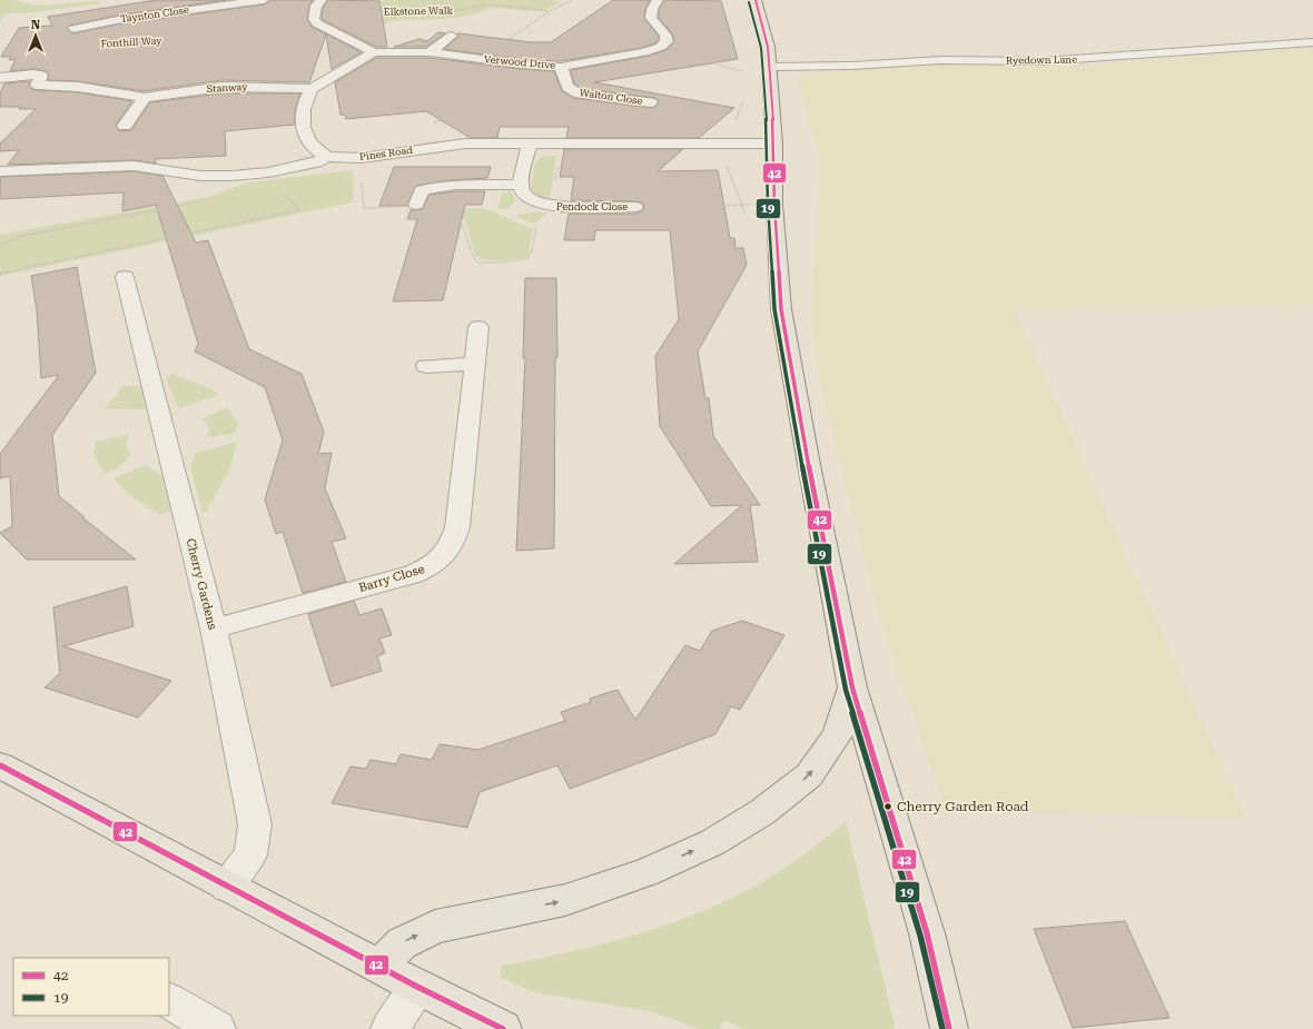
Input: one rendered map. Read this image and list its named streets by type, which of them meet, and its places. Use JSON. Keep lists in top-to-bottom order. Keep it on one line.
{"streets":{"street":["Taynton Close","Ryedown Lane","Verwood Drive","Stanway","Walton Close","Pines Road","Pendock Close","Barry Close","Cherry Gardens"],"path":["Elkstone Walk","Fonthill Way"]},"crossings":[["Verwood Drive","Walton Close"],["Barry Close","Cherry Gardens"]],"places":["Cherry Garden Road"],"lines":["transit line 42","transit line 19"],"legend":["42","19"],"north":"top"}
